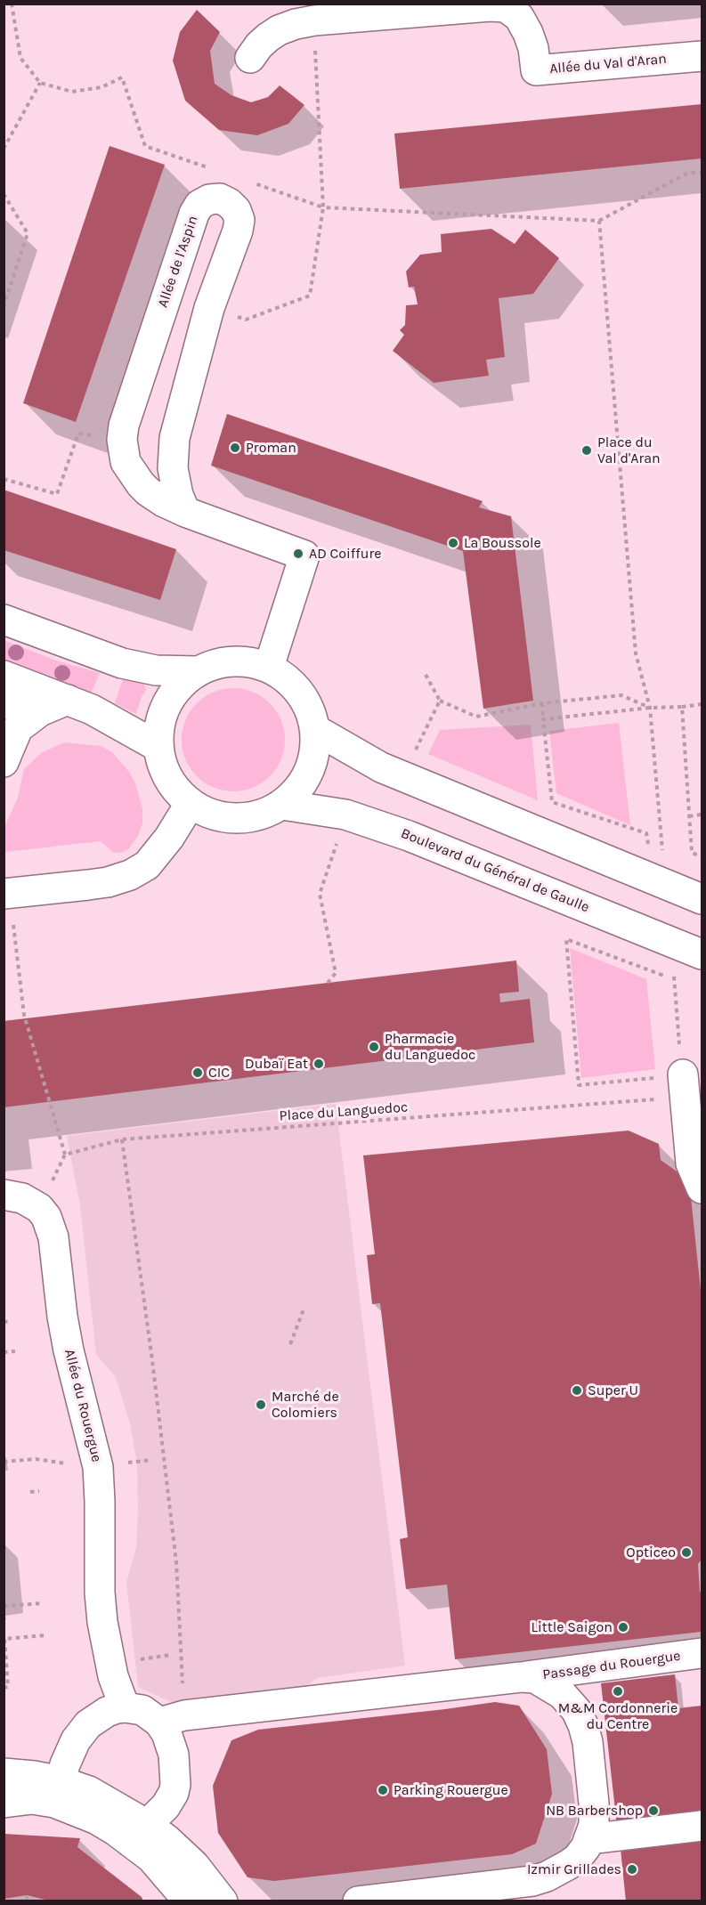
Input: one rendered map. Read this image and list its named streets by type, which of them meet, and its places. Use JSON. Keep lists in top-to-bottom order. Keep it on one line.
{"streets":{"street":["Allée du Val d'Aran","Allée de l'Aspin","Boulevard du Général de Gaulle","Allée du Rouergue","Passage du Rouergue"],"path":["Place du Languedoc"]},"crossings":[["Allée de l'Aspin","Boulevard du Général de Gaulle"]],"places":["Proman","Place du Val d'Aran","La Boussole","AD Coiffure","Pharmacie du Languedoc","Dubaï Eat","CIC","Super U","Marché de Colomiers","Opticeo","Little Saigon","M&M Cordonnerie du Centre","Parking Rouergue","NB Barbershop","Izmir Grillades"]}
